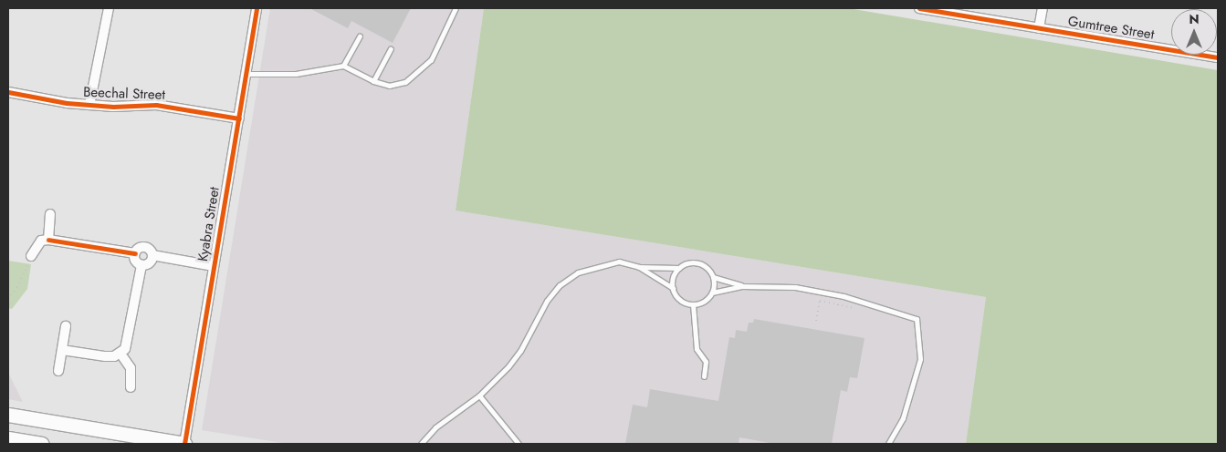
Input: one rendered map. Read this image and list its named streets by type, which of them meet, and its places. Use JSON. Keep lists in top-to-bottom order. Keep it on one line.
{"streets":{"street":["Gumtree Street","Beechal Street","Kyabra Street"]},"crossings":[["Beechal Street","Kyabra Street"]],"north":"top"}
